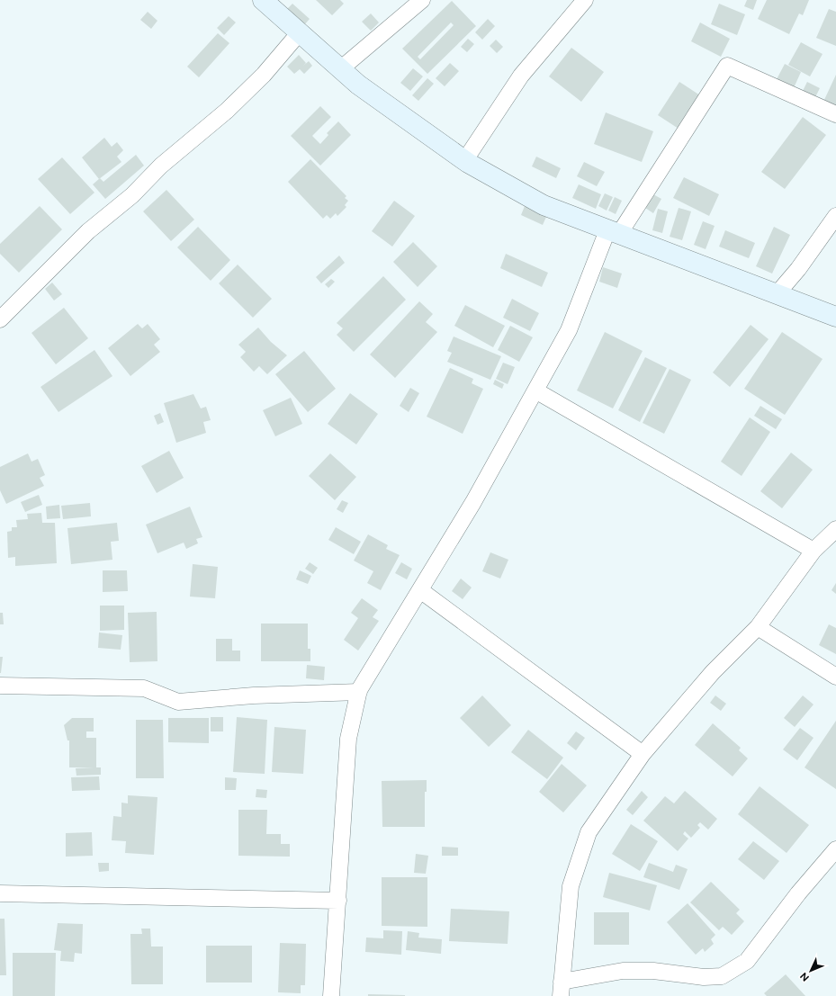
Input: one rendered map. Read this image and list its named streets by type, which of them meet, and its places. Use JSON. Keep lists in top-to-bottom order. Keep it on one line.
{"north":"bottom left"}
